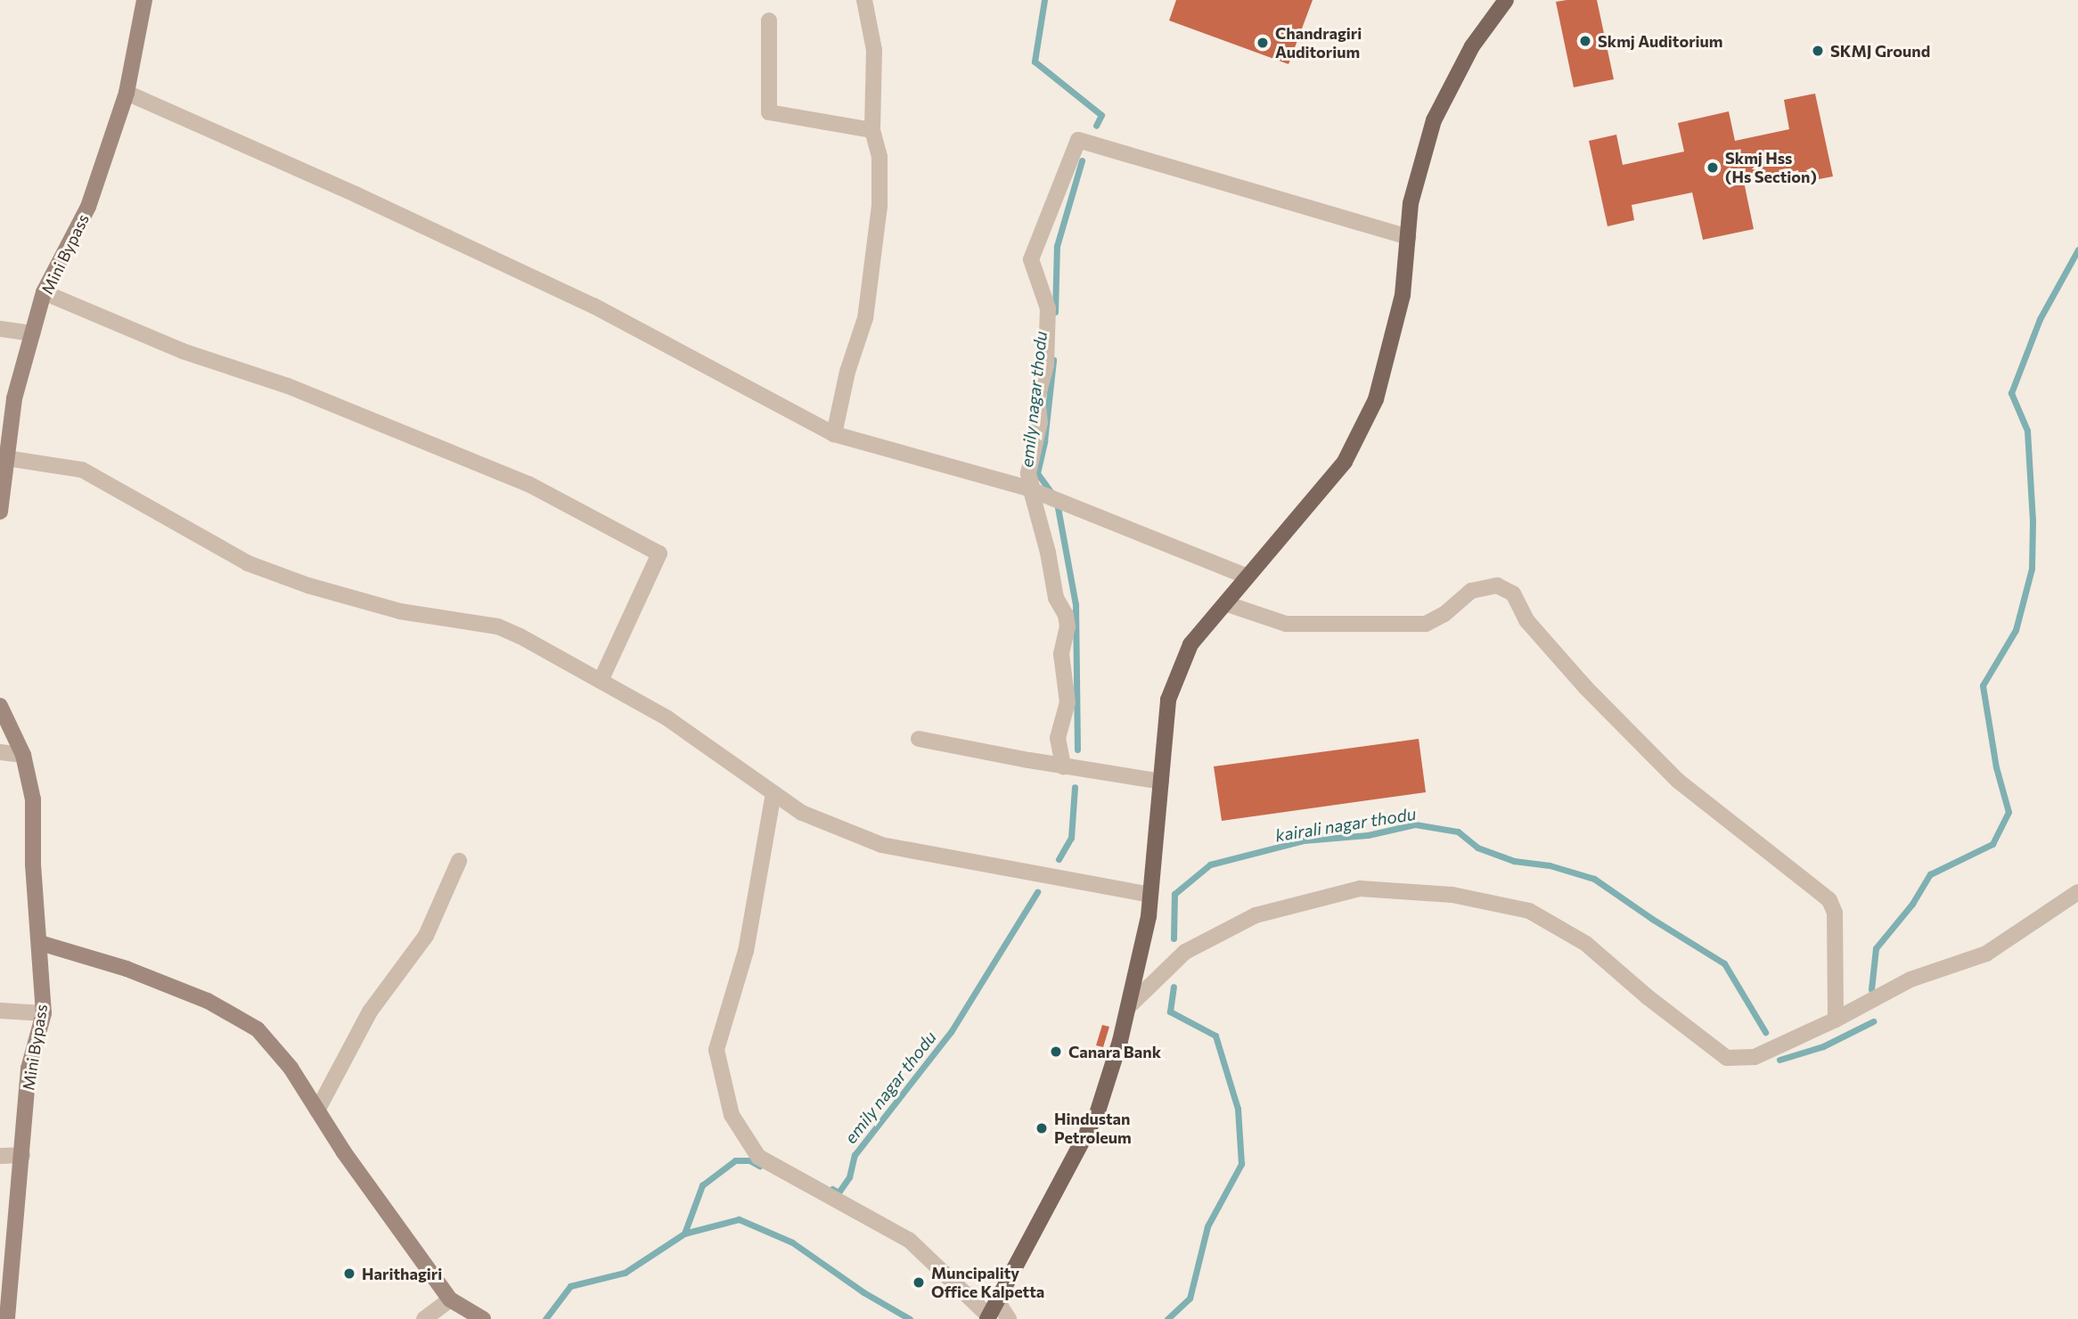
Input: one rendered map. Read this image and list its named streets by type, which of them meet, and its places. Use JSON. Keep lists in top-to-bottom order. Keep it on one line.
{"streets":{"main road":["Mini Bypass"]},"water":["emily nagar thodu","kairali nagar thodu"],"places":["Skmj Auditorium","Chandragiri Auditorium","SKMJ Ground","Skmj Hss (Hs Section)","Canara Bank","Hindustan Petroleum","Harithagiri","Muncipality Office Kalpetta"]}
